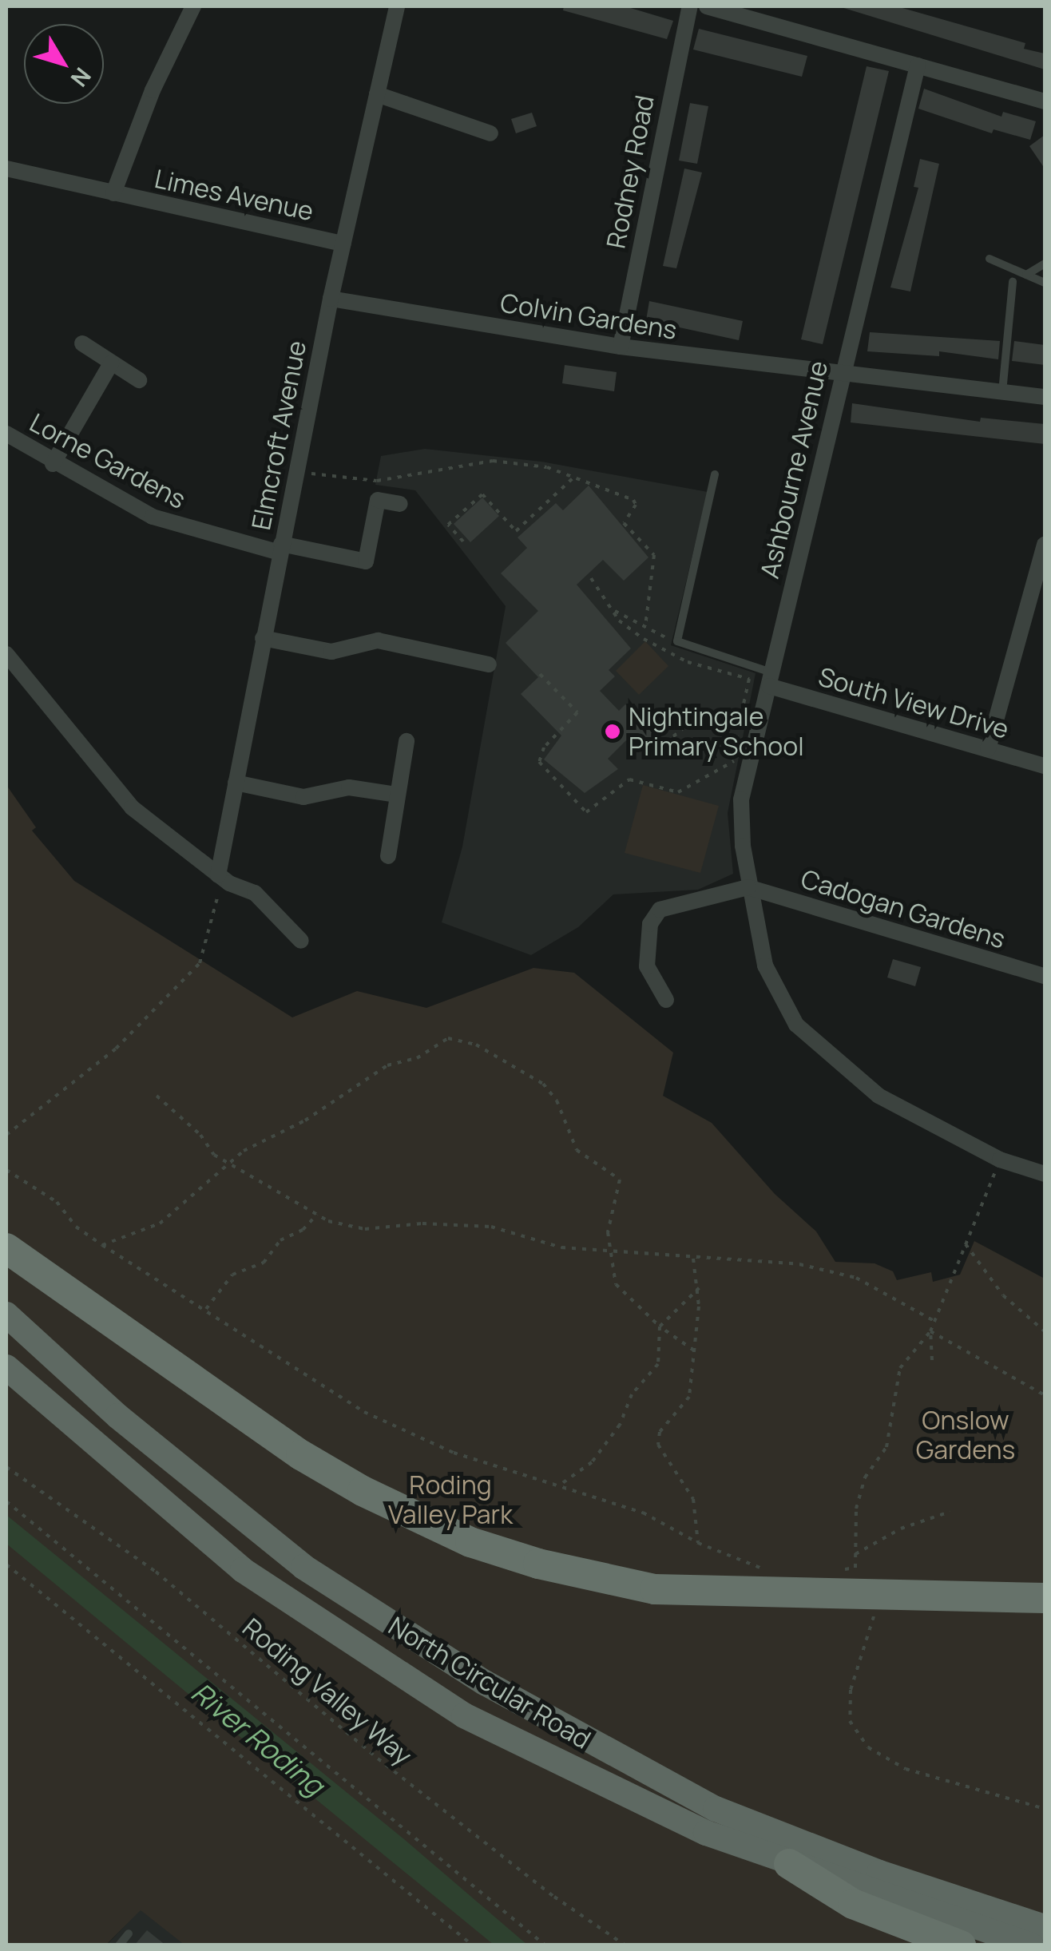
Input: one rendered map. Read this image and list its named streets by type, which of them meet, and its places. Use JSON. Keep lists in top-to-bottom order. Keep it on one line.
{"streets":{"highway":["North Circular Road"],"street":["Rodney Road","Limes Avenue","Colvin Gardens","Elmcroft Avenue","Lorne Gardens","Ashbourne Avenue","South View Drive","Cadogan Gardens"],"path":["Roding Valley Way"]},"crossings":[["Rodney Road","Colvin Gardens"],["Limes Avenue","Elmcroft Avenue"],["Colvin Gardens","Elmcroft Avenue"],["Colvin Gardens","Ashbourne Avenue"],["Elmcroft Avenue","Lorne Gardens"],["Ashbourne Avenue","South View Drive"],["Ashbourne Avenue","Cadogan Gardens"]],"water":["River Roding"],"parks":["Onslow Gardens","Roding Valley Park"],"places":["Nightingale Primary School"],"north":"bottom right"}
